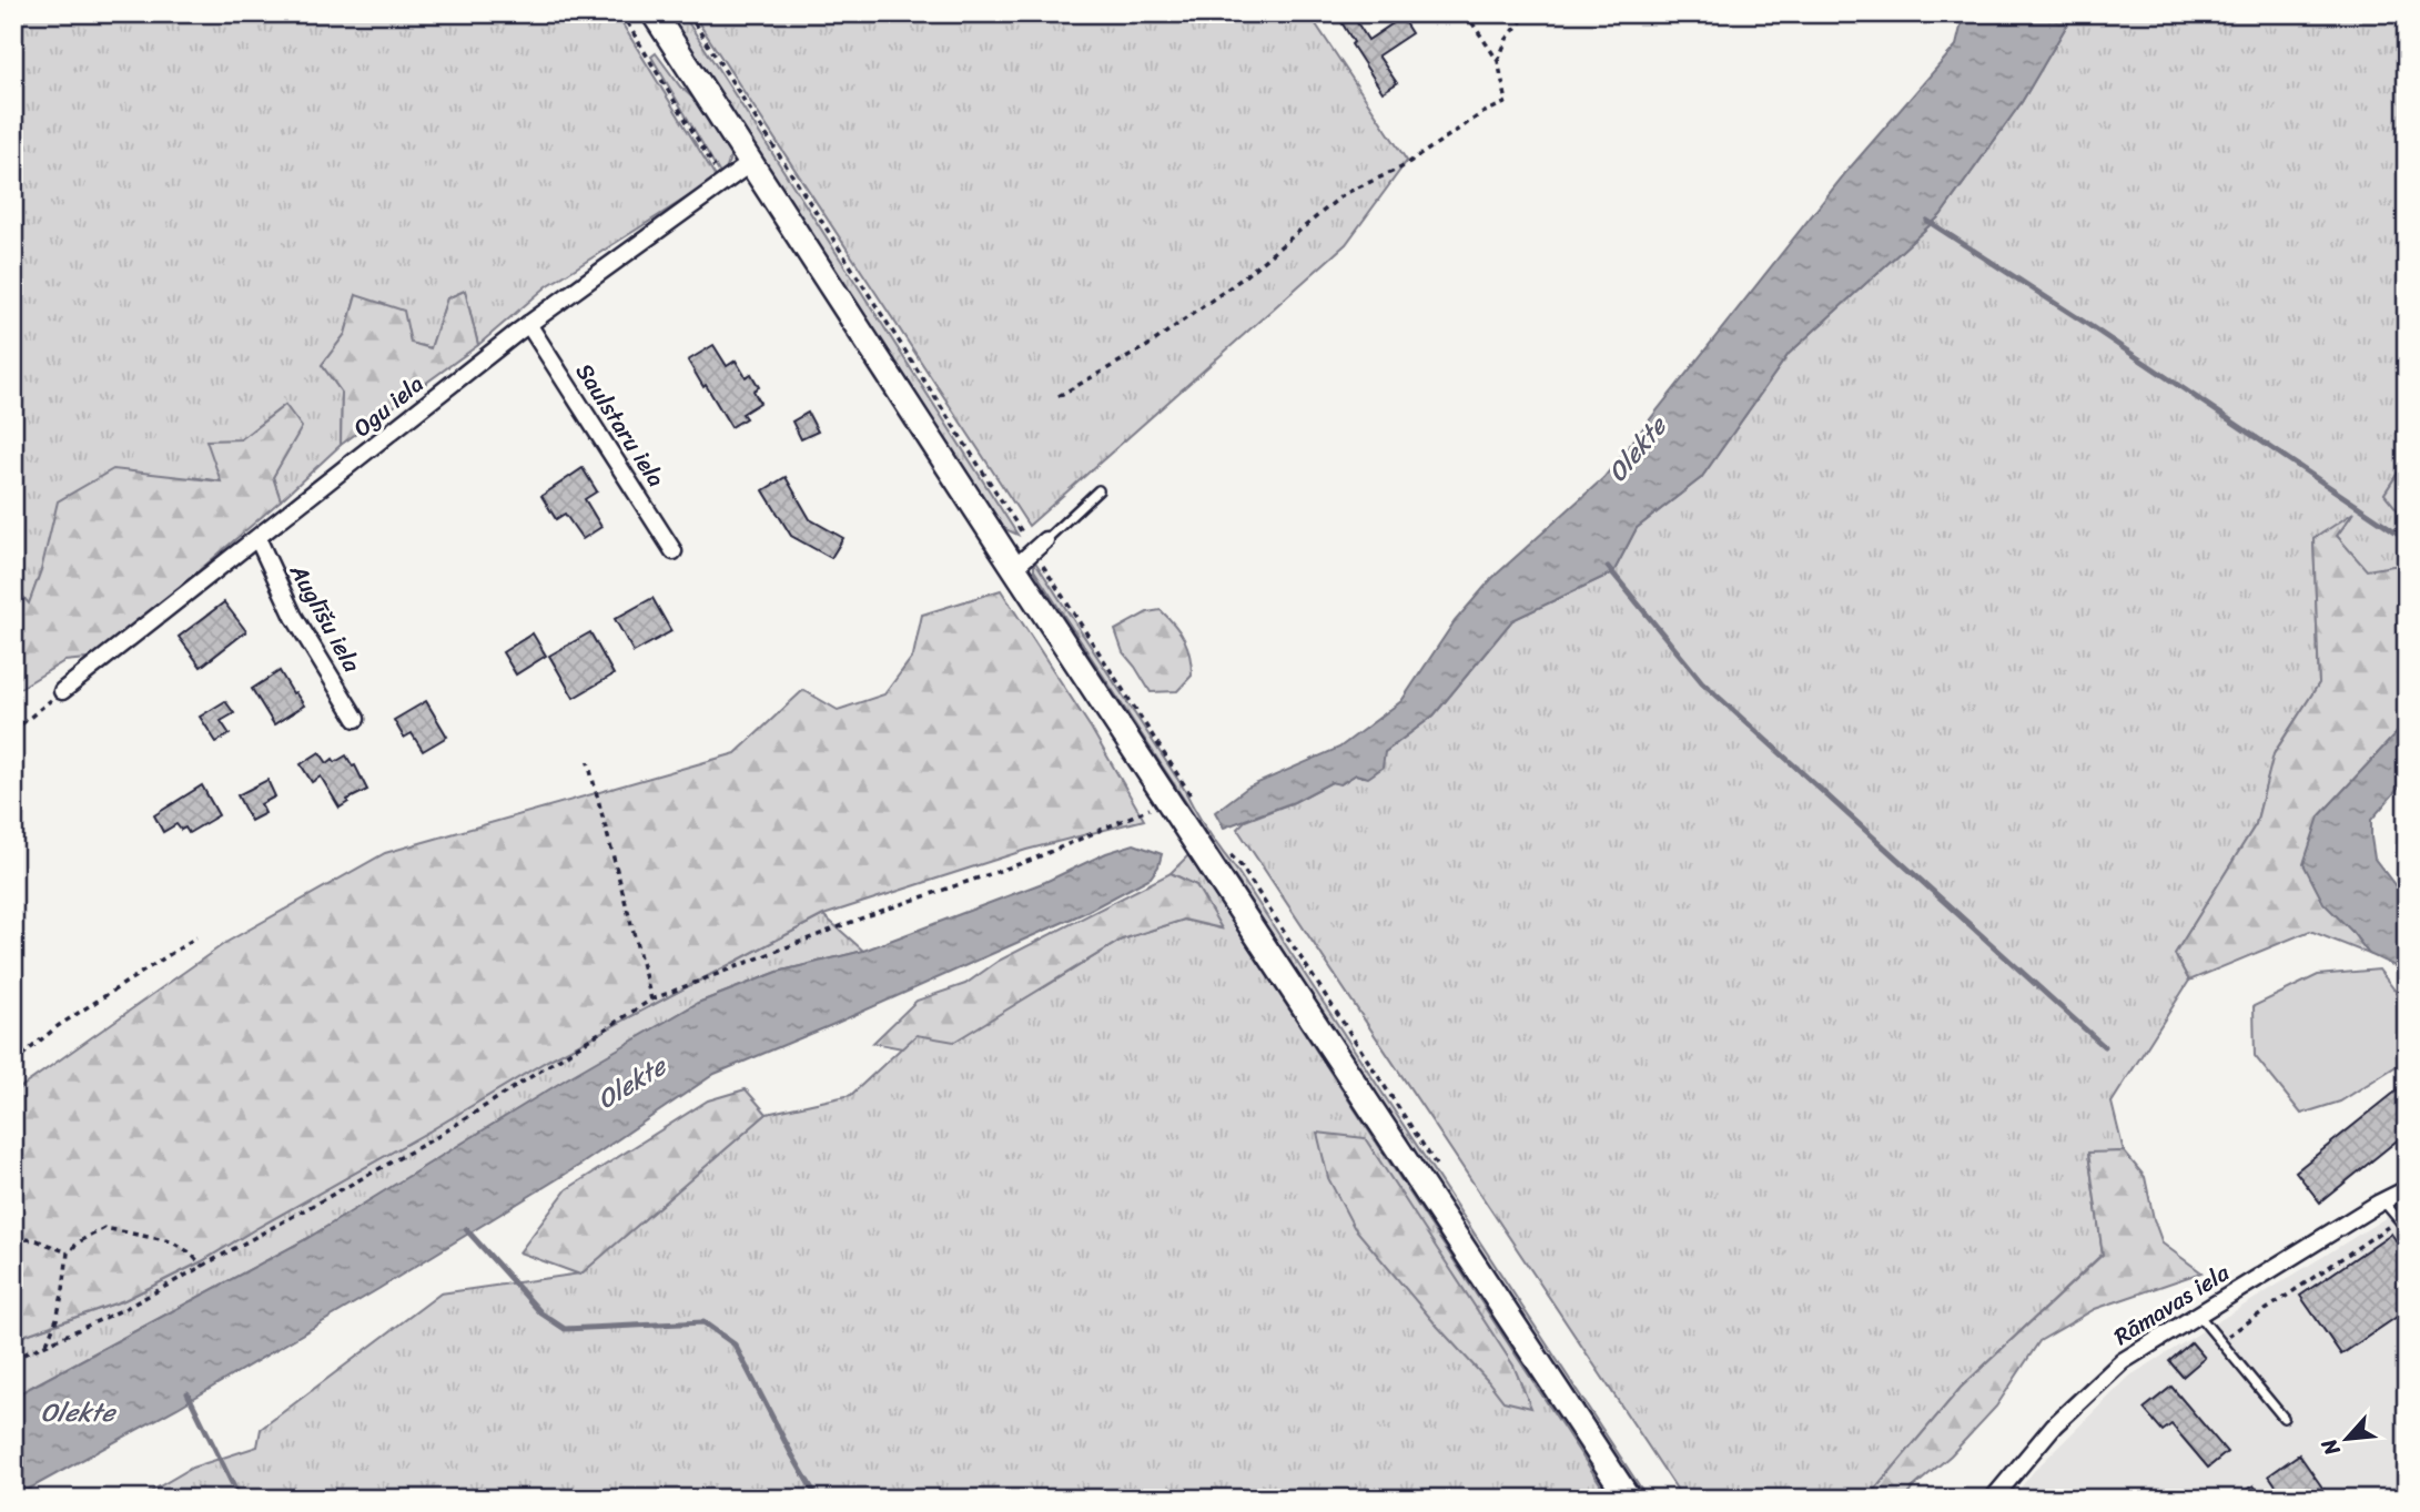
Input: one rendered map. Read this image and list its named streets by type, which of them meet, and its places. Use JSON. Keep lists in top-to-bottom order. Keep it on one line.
{"streets":{"street":["Ogu iela","Saulstaru iela","Auglīšu iela","Rāmavas iela"]},"crossings":[["Ogu iela","Saulstaru iela"],["Ogu iela","Auglīšu iela"]],"water":["Olekte"],"north":"bottom left"}
